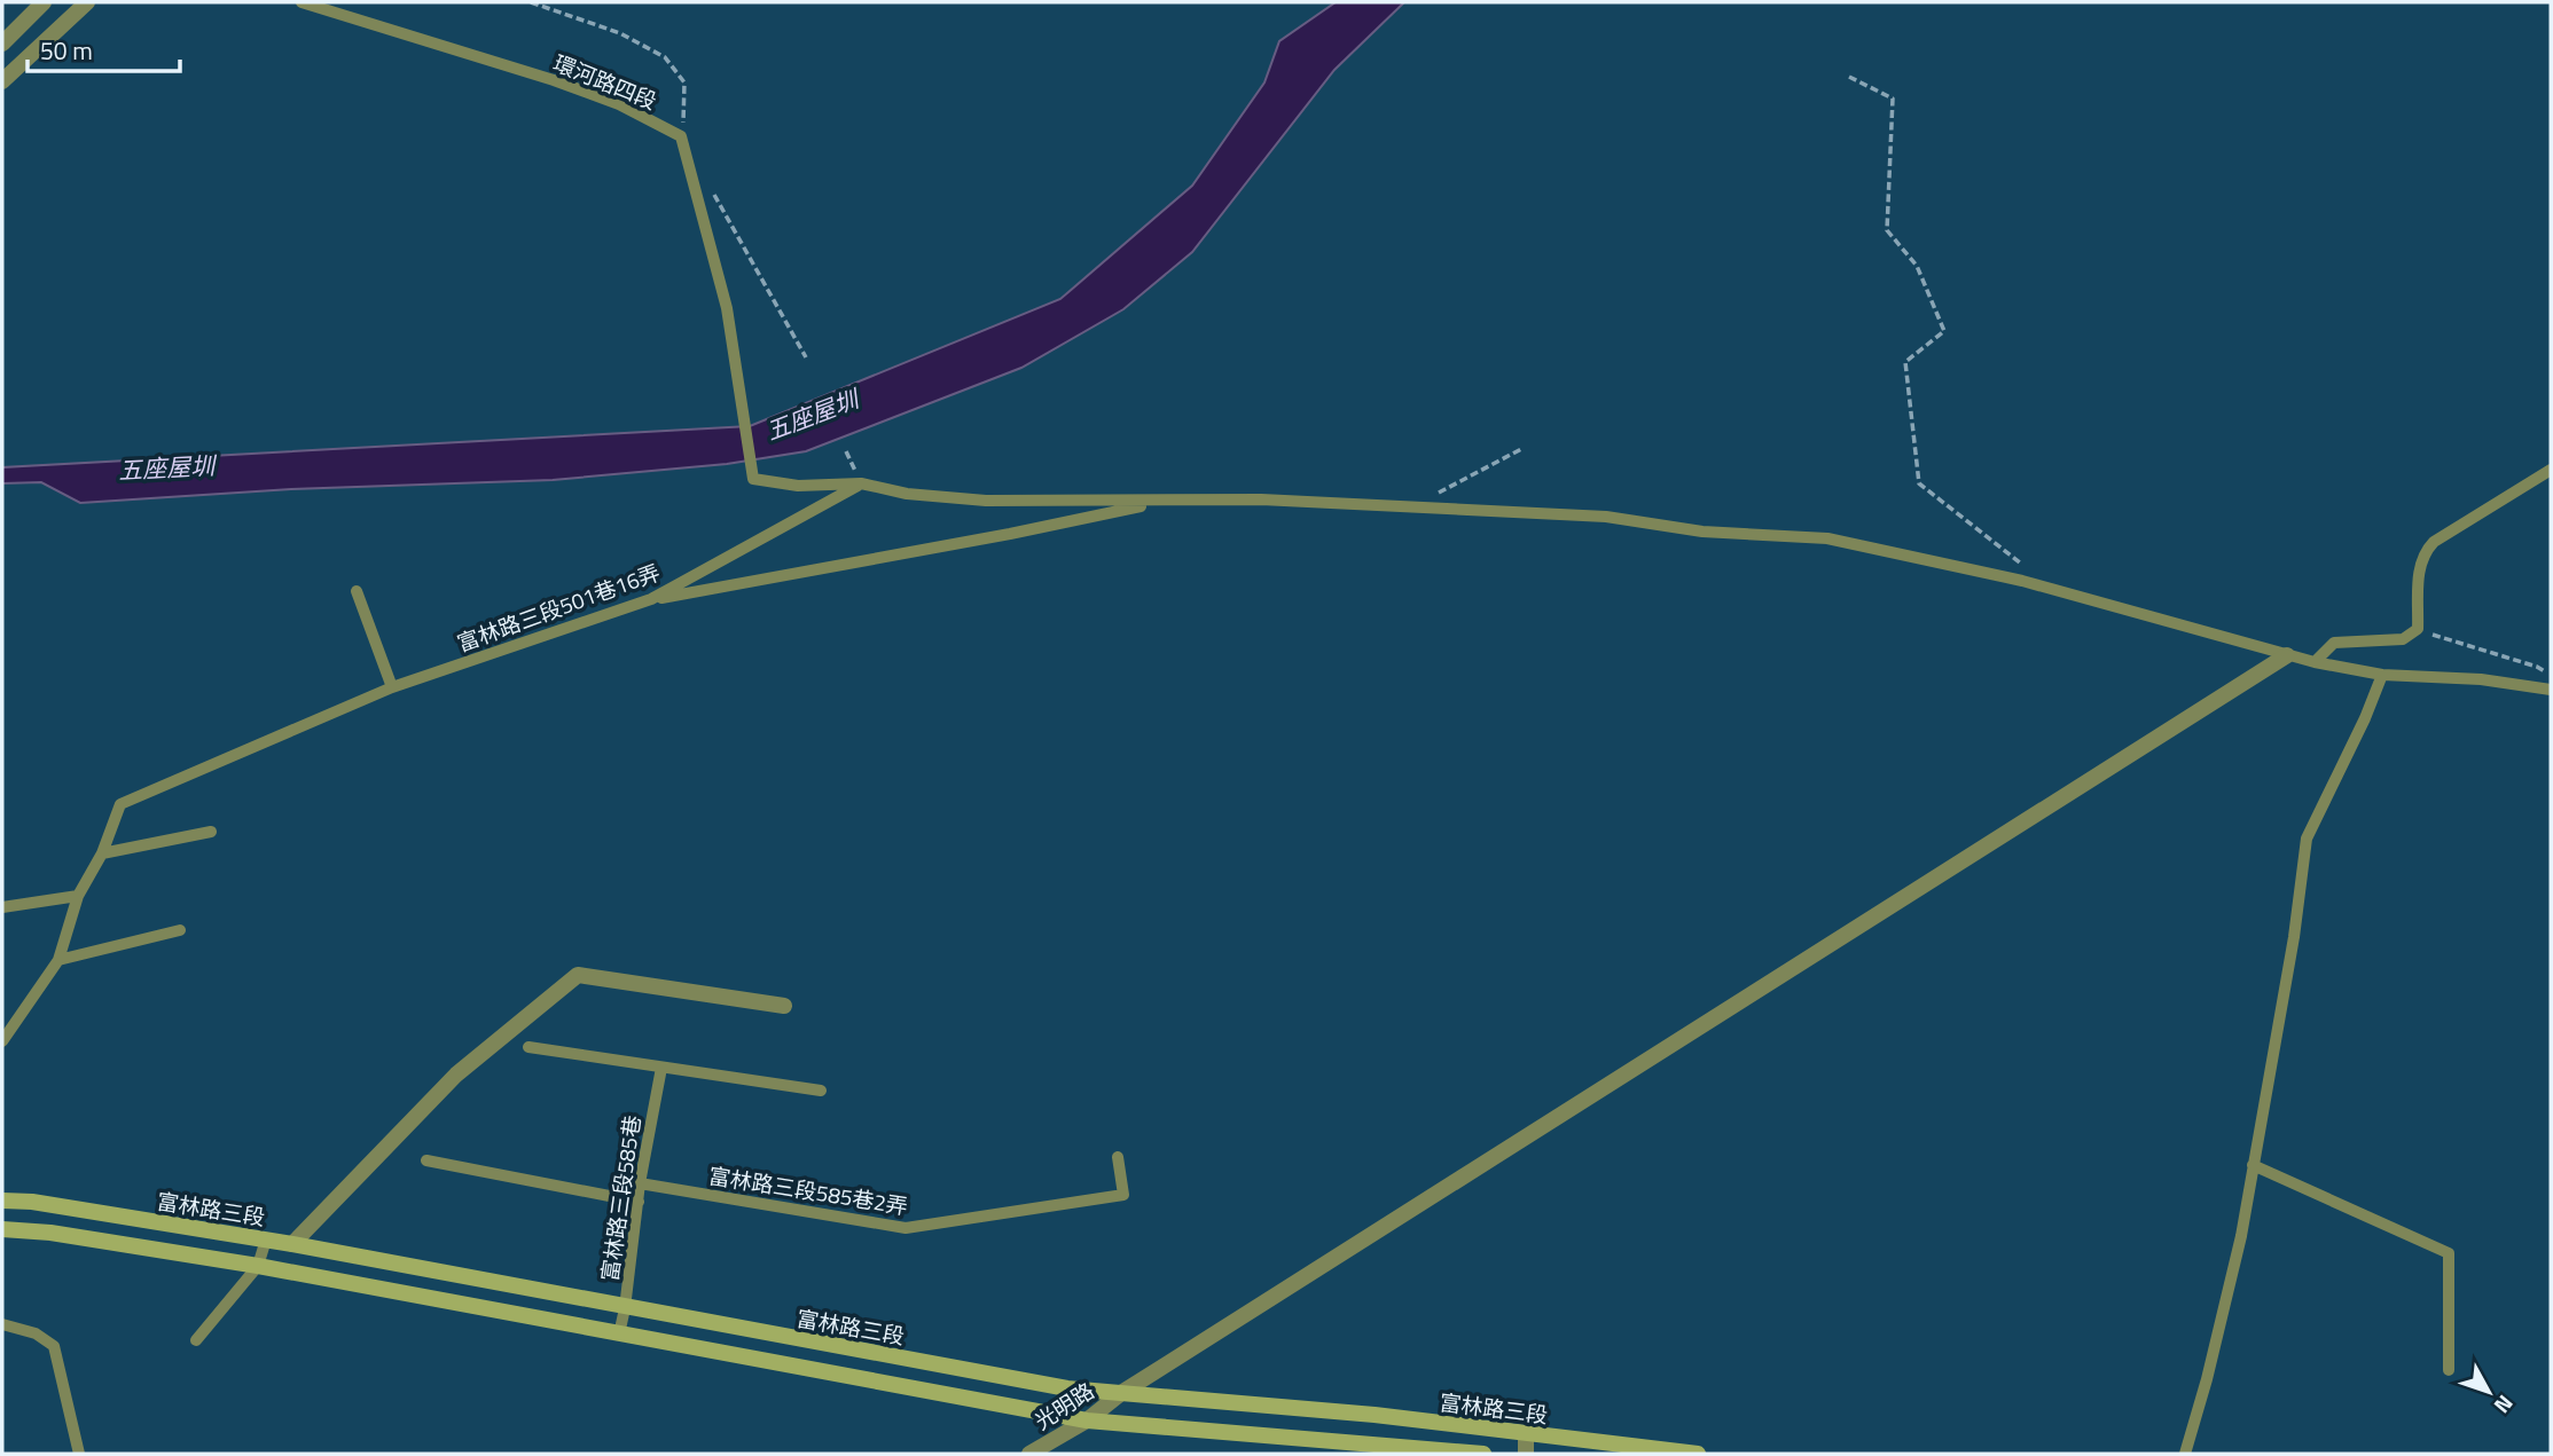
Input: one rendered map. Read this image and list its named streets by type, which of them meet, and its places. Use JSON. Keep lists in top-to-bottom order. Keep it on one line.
{"streets":{"main road":["富林路三段"],"street":["光明路"],"lane":["環河路四段","富林路三段501巷16弄","富林路三段585巷2弄","富林路三段585巷"]},"crossings":[["富林路三段585巷2弄","富林路三段585巷"],["富林路三段585巷","富林路三段"],["富林路三段","光明路"]],"water":["五座屋圳"],"scale_bar":"50 m","north":"bottom right"}
